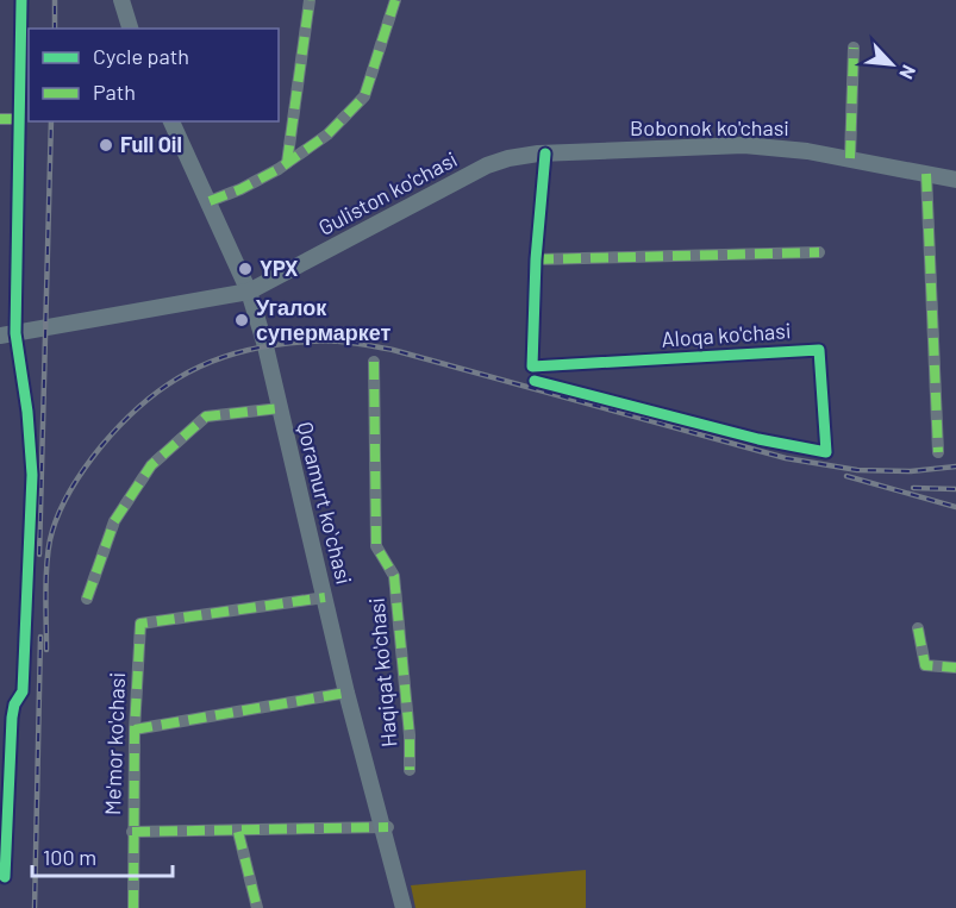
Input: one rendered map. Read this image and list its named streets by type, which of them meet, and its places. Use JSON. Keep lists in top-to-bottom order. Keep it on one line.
{"streets":{"main road":["Bobonok ko'chasi","Guliston ko'chasi","Qoramurt koʻchasi"],"street":["Aloqa ko'chasi","Haqiqat ko'chasi","Me'mor ko'chasi"]},"crossings":[["Bobonok ko'chasi","Guliston ko'chasi"],["Guliston ko'chasi","Qoramurt koʻchasi"],["Qoramurt koʻchasi","Me'mor ko'chasi"]],"places":["Full Oil","YPX","Угалок супермаркет"],"legend":["Cycle path","Path"],"scale_bar":"100 m","north":"bottom right"}
